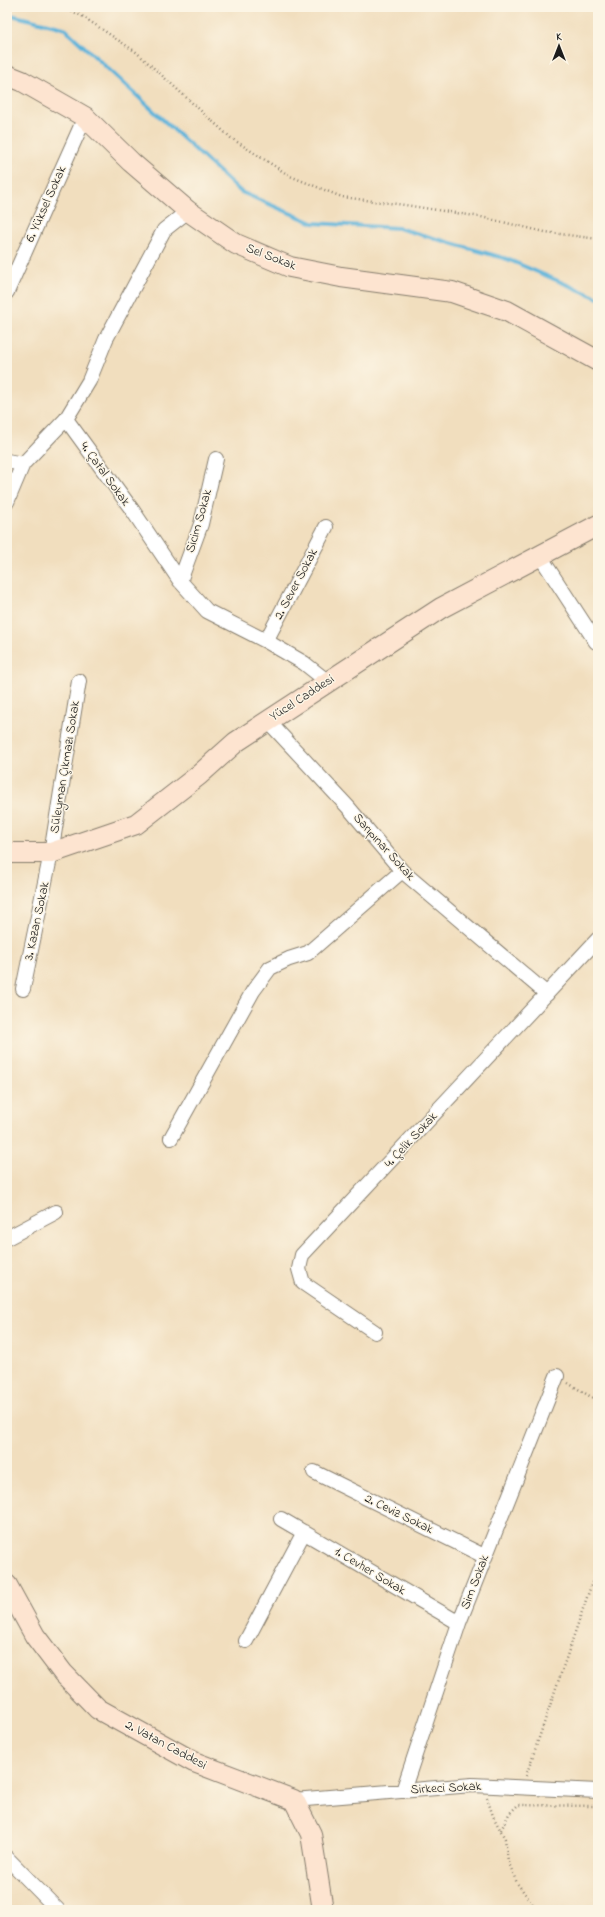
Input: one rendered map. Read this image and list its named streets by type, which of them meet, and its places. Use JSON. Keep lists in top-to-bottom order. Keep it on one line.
{"streets":{"main road":["Sel Sokak","Yücel Caddesi","2. Vatan Caddesi"],"street":["6. Yüksel Sokak","4. Çatal Sokak","Sicim Sokak","2. Sever Sokak","Süleyman Çıkmazı Sokak","Sarıpınar Sokak","3. Kazan Sokak","4. Çelik Sokak","2. Ceviz Sokak","1. Cevher Sokak","Sim Sokak","Sirkeci Sokak"]},"crossings":[["6. Yüksel Sokak","Sel Sokak"],["4. Çatal Sokak","Sicim Sokak"],["4. Çatal Sokak","2. Sever Sokak"],["4. Çatal Sokak","Yücel Caddesi"],["Yücel Caddesi","Süleyman Çıkmazı Sokak"],["Yücel Caddesi","Sarıpınar Sokak"],["Yücel Caddesi","3. Kazan Sokak"],["Süleyman Çıkmazı Sokak","3. Kazan Sokak"],["Sarıpınar Sokak","4. Çelik Sokak"],["2. Ceviz Sokak","Sim Sokak"],["1. Cevher Sokak","Sim Sokak"],["Sim Sokak","Sirkeci Sokak"],["2. Vatan Caddesi","Sirkeci Sokak"]],"north":"top"}
